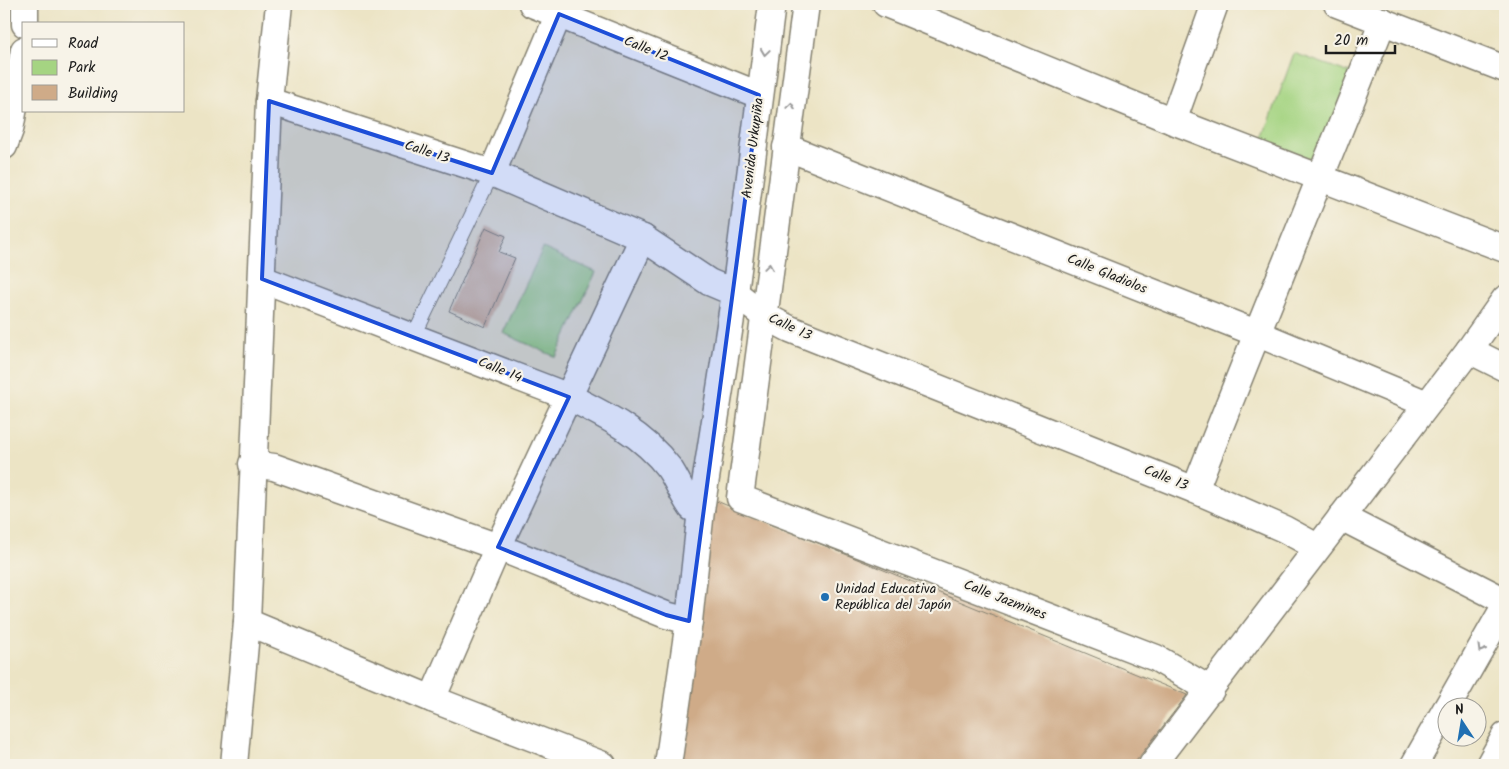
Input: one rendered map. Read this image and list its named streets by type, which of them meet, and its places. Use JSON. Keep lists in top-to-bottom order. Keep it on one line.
{"streets":{"street":["Calle 12","Avenida Urkupiña","Calle 13","Calle Gladiolos","Calle 14","Calle Jazmines"]},"crossings":[["Calle 12","Avenida Urkupiña"],["Avenida Urkupiña","Calle 13"],["Avenida Urkupiña","Calle 14"],["Calle 13","Calle Jazmines"]],"places":["Unidad Educativa República del Japón"],"legend":["Road","Park","Building"],"scale_bar":"20 m","north":"top"}
